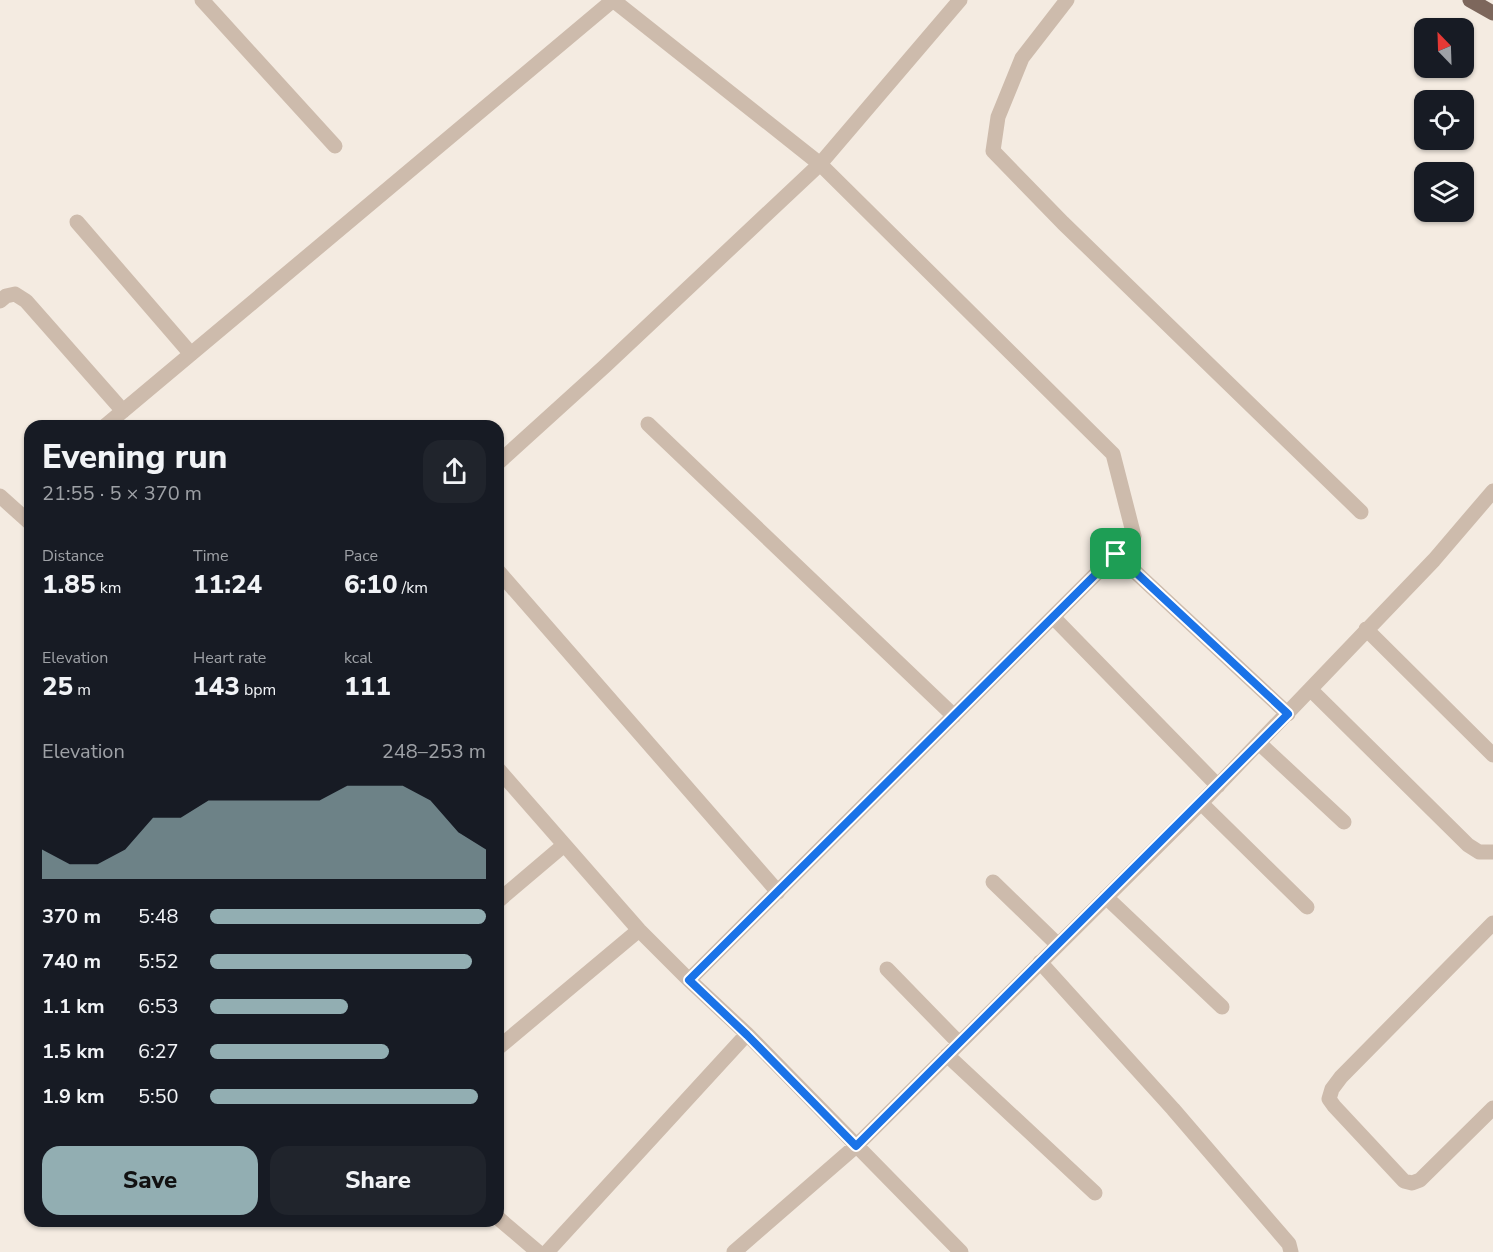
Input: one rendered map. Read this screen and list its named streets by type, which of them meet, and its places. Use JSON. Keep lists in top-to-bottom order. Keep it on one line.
{"north":"top left","page":{"heading":["Evening run","21:55 · 5 × 370 m"],"stats":[["Distance","1.85 km"],["Time","11:24"],["Pace","6:10 /km"],["Elevation","25 m"],["Heart rate","143 bpm"],["kcal","111"]],"chart":["Elevation","248–253 m"],"list":[{"name":"370 m","note":"5:48"},{"name":"740 m","note":"5:52"},{"name":"1.1 km","note":"6:53"},{"name":"1.5 km","note":"6:27"},{"name":"1.9 km","note":"5:50"}],"buttons":["Save","Share"]}}
